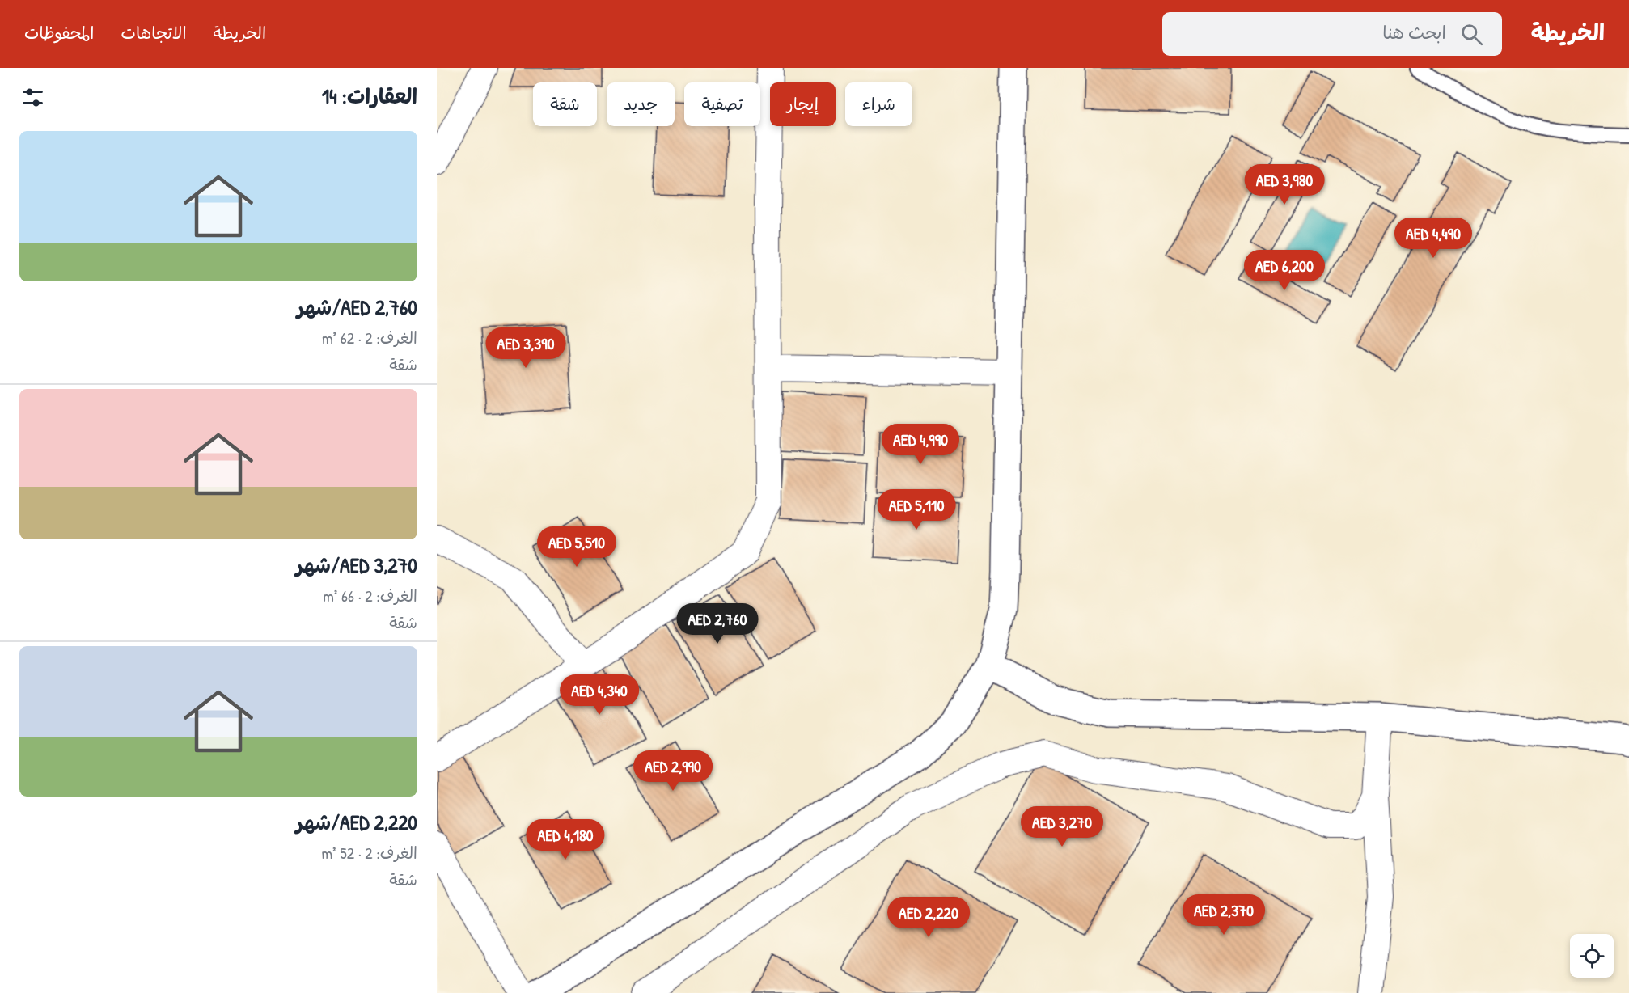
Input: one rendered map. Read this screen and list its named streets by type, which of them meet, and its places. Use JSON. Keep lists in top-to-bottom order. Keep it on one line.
{"page":{"header":"الخريطة","search":"ابحث هنا","nav":["الخريطة","الاتجاهات","المحفوظات"],"heading":"العقارات: 14","chip":["شراء","إيجار","تصفية","جديد","شقة"],"list":[{"name":"AED 2,760/شهر","note":"الغرف: 2 · 62 m² · شقة"},{"name":"AED 3,270/شهر","note":"الغرف: 2 · 66 m² · شقة"},{"name":"AED 2,220/شهر","note":"الغرف: 2 · 52 m² · شقة"}],"price":["AED 3,980","AED 4,490","AED 6,200","AED 3,390","AED 4,990","AED 5,110","AED 5,510","AED 2,760","AED 4,340","AED 2,990","AED 3,270","AED 4,180","AED 2,370","AED 2,220"]}}
